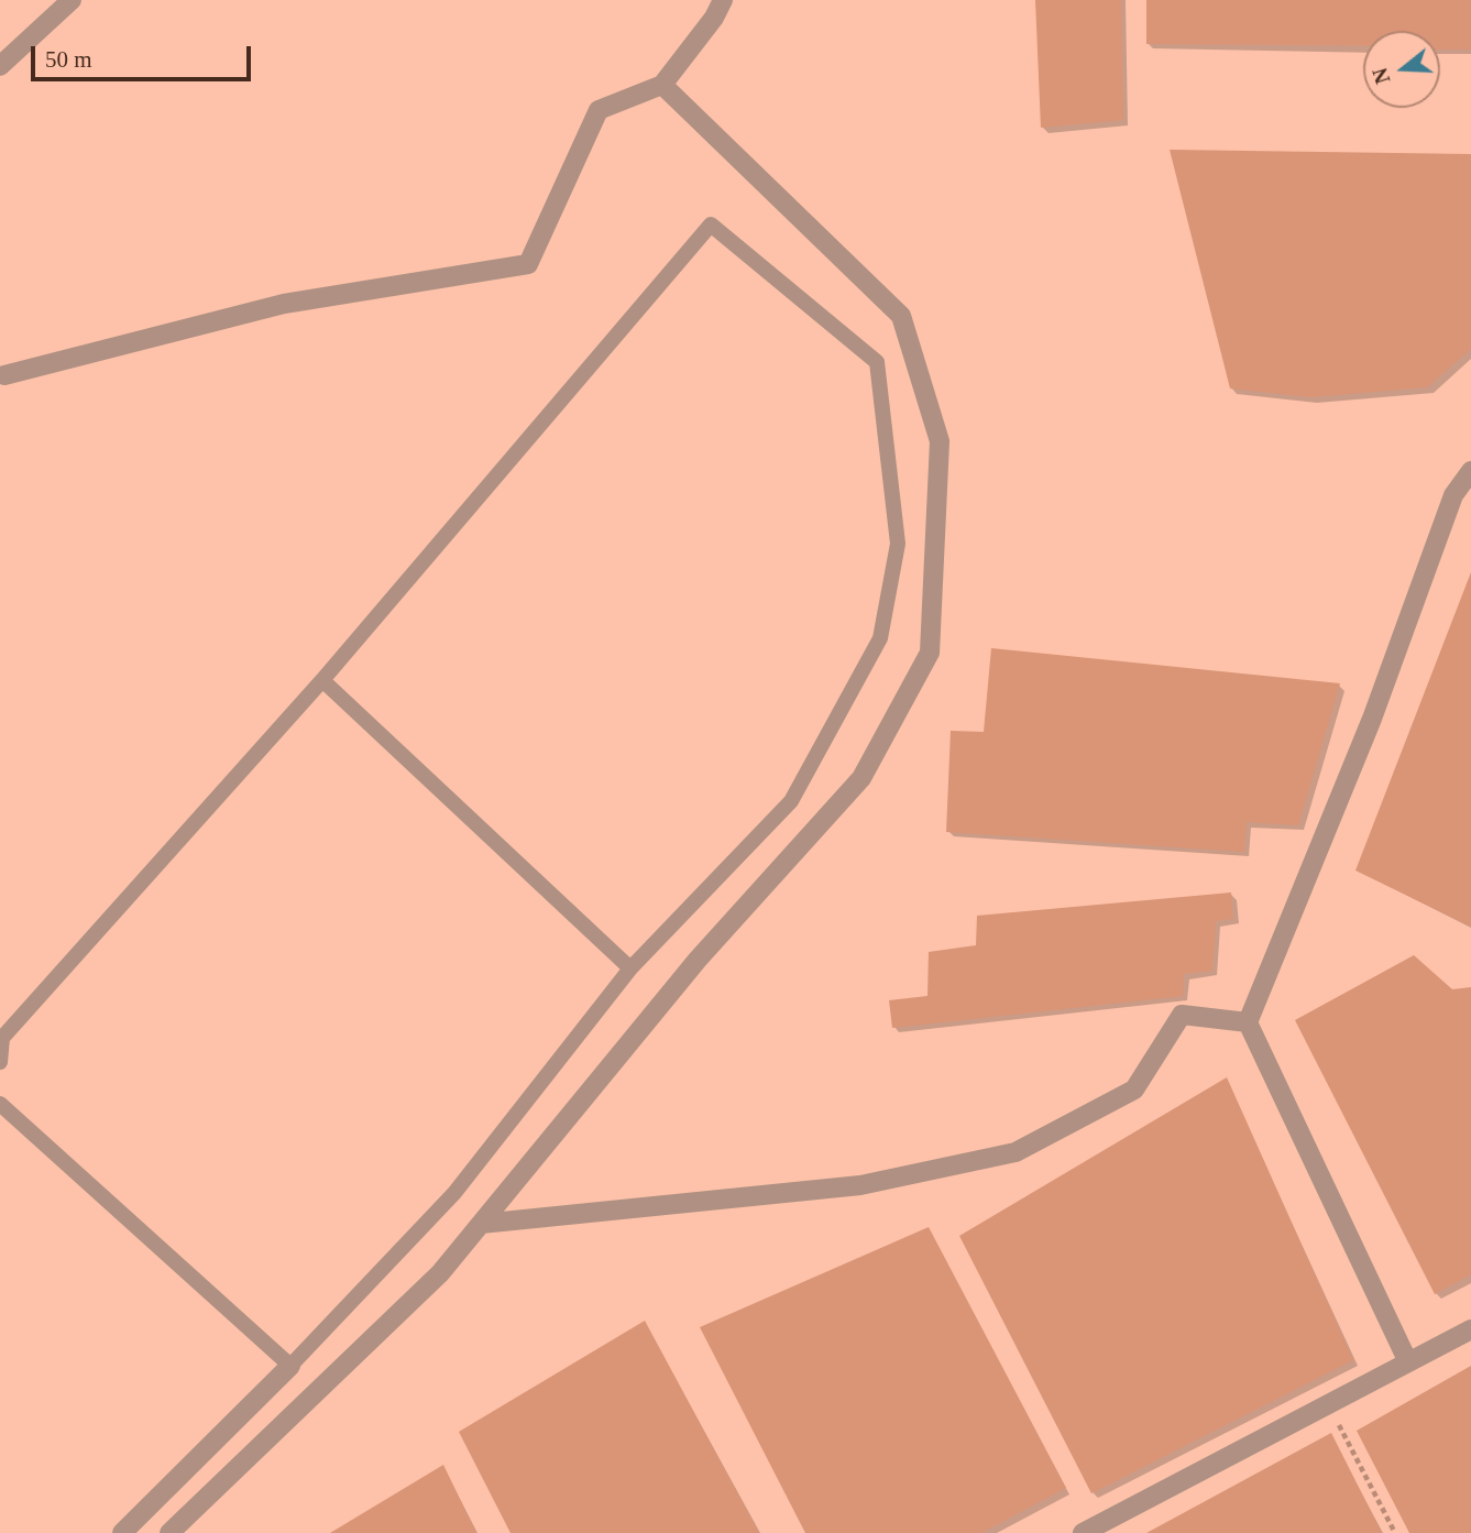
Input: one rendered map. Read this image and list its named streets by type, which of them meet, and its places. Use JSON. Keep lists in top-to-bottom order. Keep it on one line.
{"scale_bar":"50 m","north":"left"}
